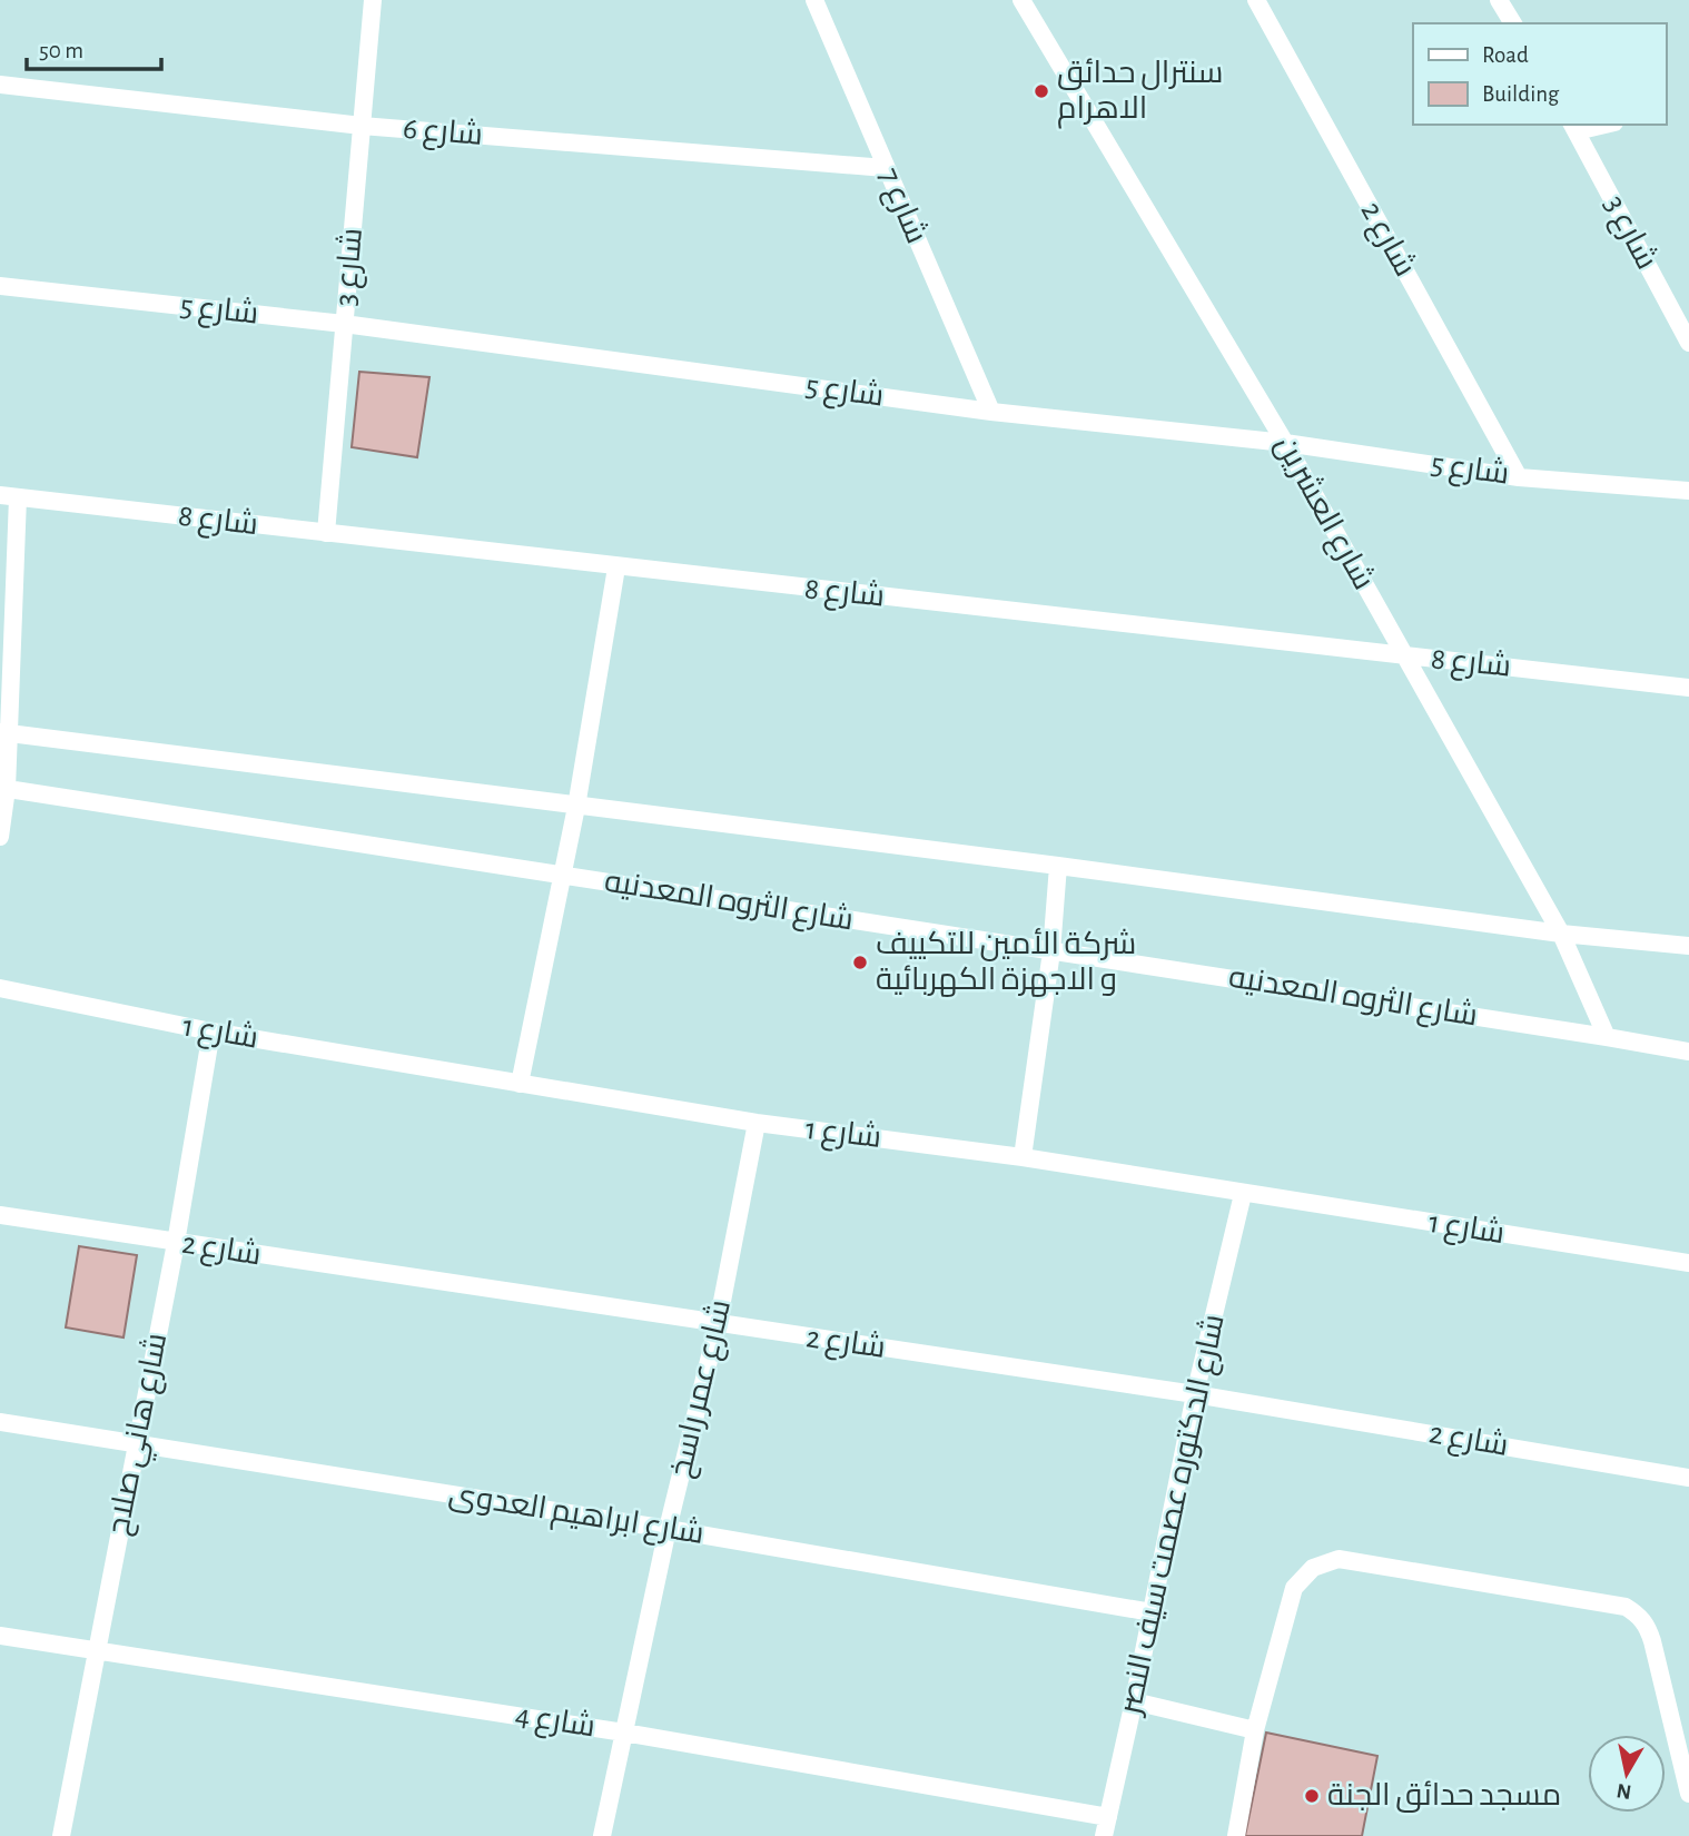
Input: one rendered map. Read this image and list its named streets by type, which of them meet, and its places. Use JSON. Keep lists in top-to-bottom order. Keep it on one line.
{"streets":{"street":["شارع 6","شارع 7","شارع 3","شارع 2","شارع 5","شارع العشرين","شارع 8","شارع الثروه المعدنيه","شارع 1","شارع عمر راسخ","شارع هاني صلاح","شارع ابراهيم العدوى","شارع الدكتوره عصمت سيف النصر","شارع 4"]},"crossings":[["شارع 6","شارع 7"],["شارع 6","شارع 3"],["شارع 7","شارع 5"],["شارع 3","شارع 5"],["شارع 3","شارع 8"],["شارع 2","شارع 5"],["شارع 2","شارع عمر راسخ"],["شارع 2","شارع هاني صلاح"],["شارع 2","شارع الدكتوره عصمت سيف النصر"],["شارع 5","شارع العشرين"],["شارع العشرين","شارع 8"],["شارع العشرين","شارع الثروه المعدنيه"],["شارع 1","شارع عمر راسخ"],["شارع 1","شارع هاني صلاح"],["شارع 1","شارع الدكتوره عصمت سيف النصر"],["شارع عمر راسخ","شارع ابراهيم العدوى"],["شارع عمر راسخ","شارع 4"],["شارع هاني صلاح","شارع ابراهيم العدوى"],["شارع هاني صلاح","شارع 4"],["شارع ابراهيم العدوى","شارع الدكتوره عصمت سيف النصر"],["شارع الدكتوره عصمت سيف النصر","شارع 4"]],"places":["سنترال حدائق الاهرام","شركة الأمين للتكييف و الاجهزة الكهربائية","مسجد حدائق الجنة"],"legend":["Road","Building"],"scale_bar":"50 m","north":"bottom"}
